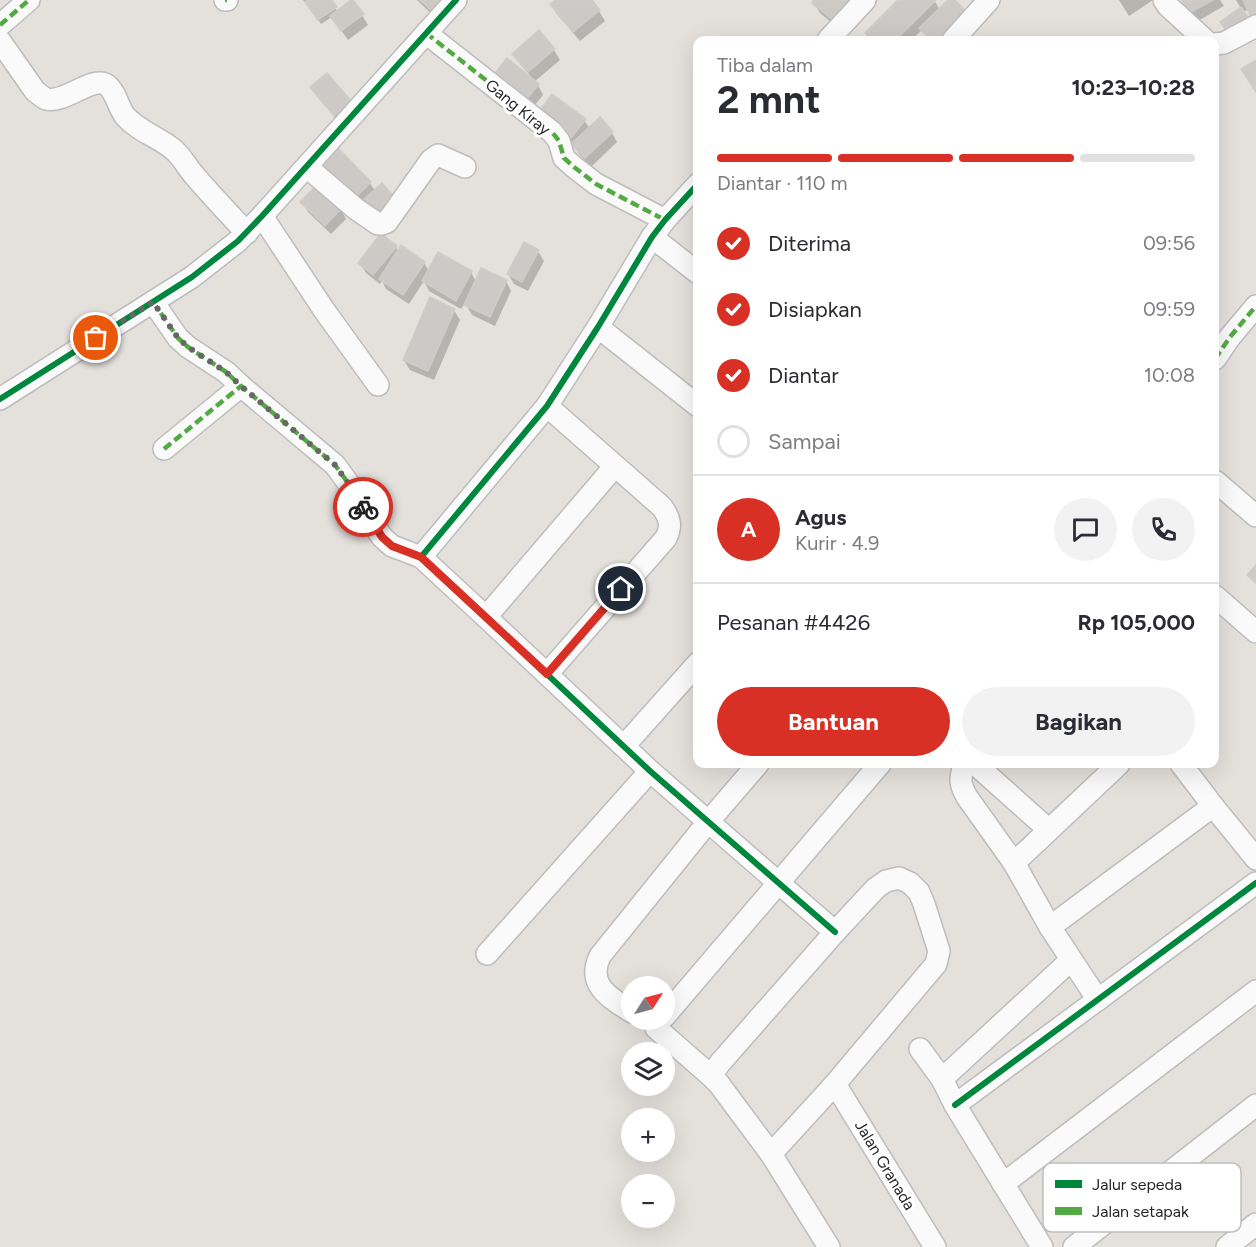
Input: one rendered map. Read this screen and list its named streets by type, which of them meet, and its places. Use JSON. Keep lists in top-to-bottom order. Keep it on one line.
{"streets":{"street":["Gang Kiray","Jalan Granada"]},"legend":["Jalur sepeda","Jalan setapak"],"north":"top right","page":{"heading":["2 mnt","Tiba dalam","10:23–10:28"],"panel":["Agus","Kurir · 4.9","Pesanan #4426","Rp 105,000"],"bar":"Diantar · 110 m","list":[["Diterima","09:56"],["Disiapkan","09:59"],["Diantar","10:08"],"Sampai"],"round":"A","buttons":["Bantuan","Bagikan"],"map_buttons":["+","−"]}}
